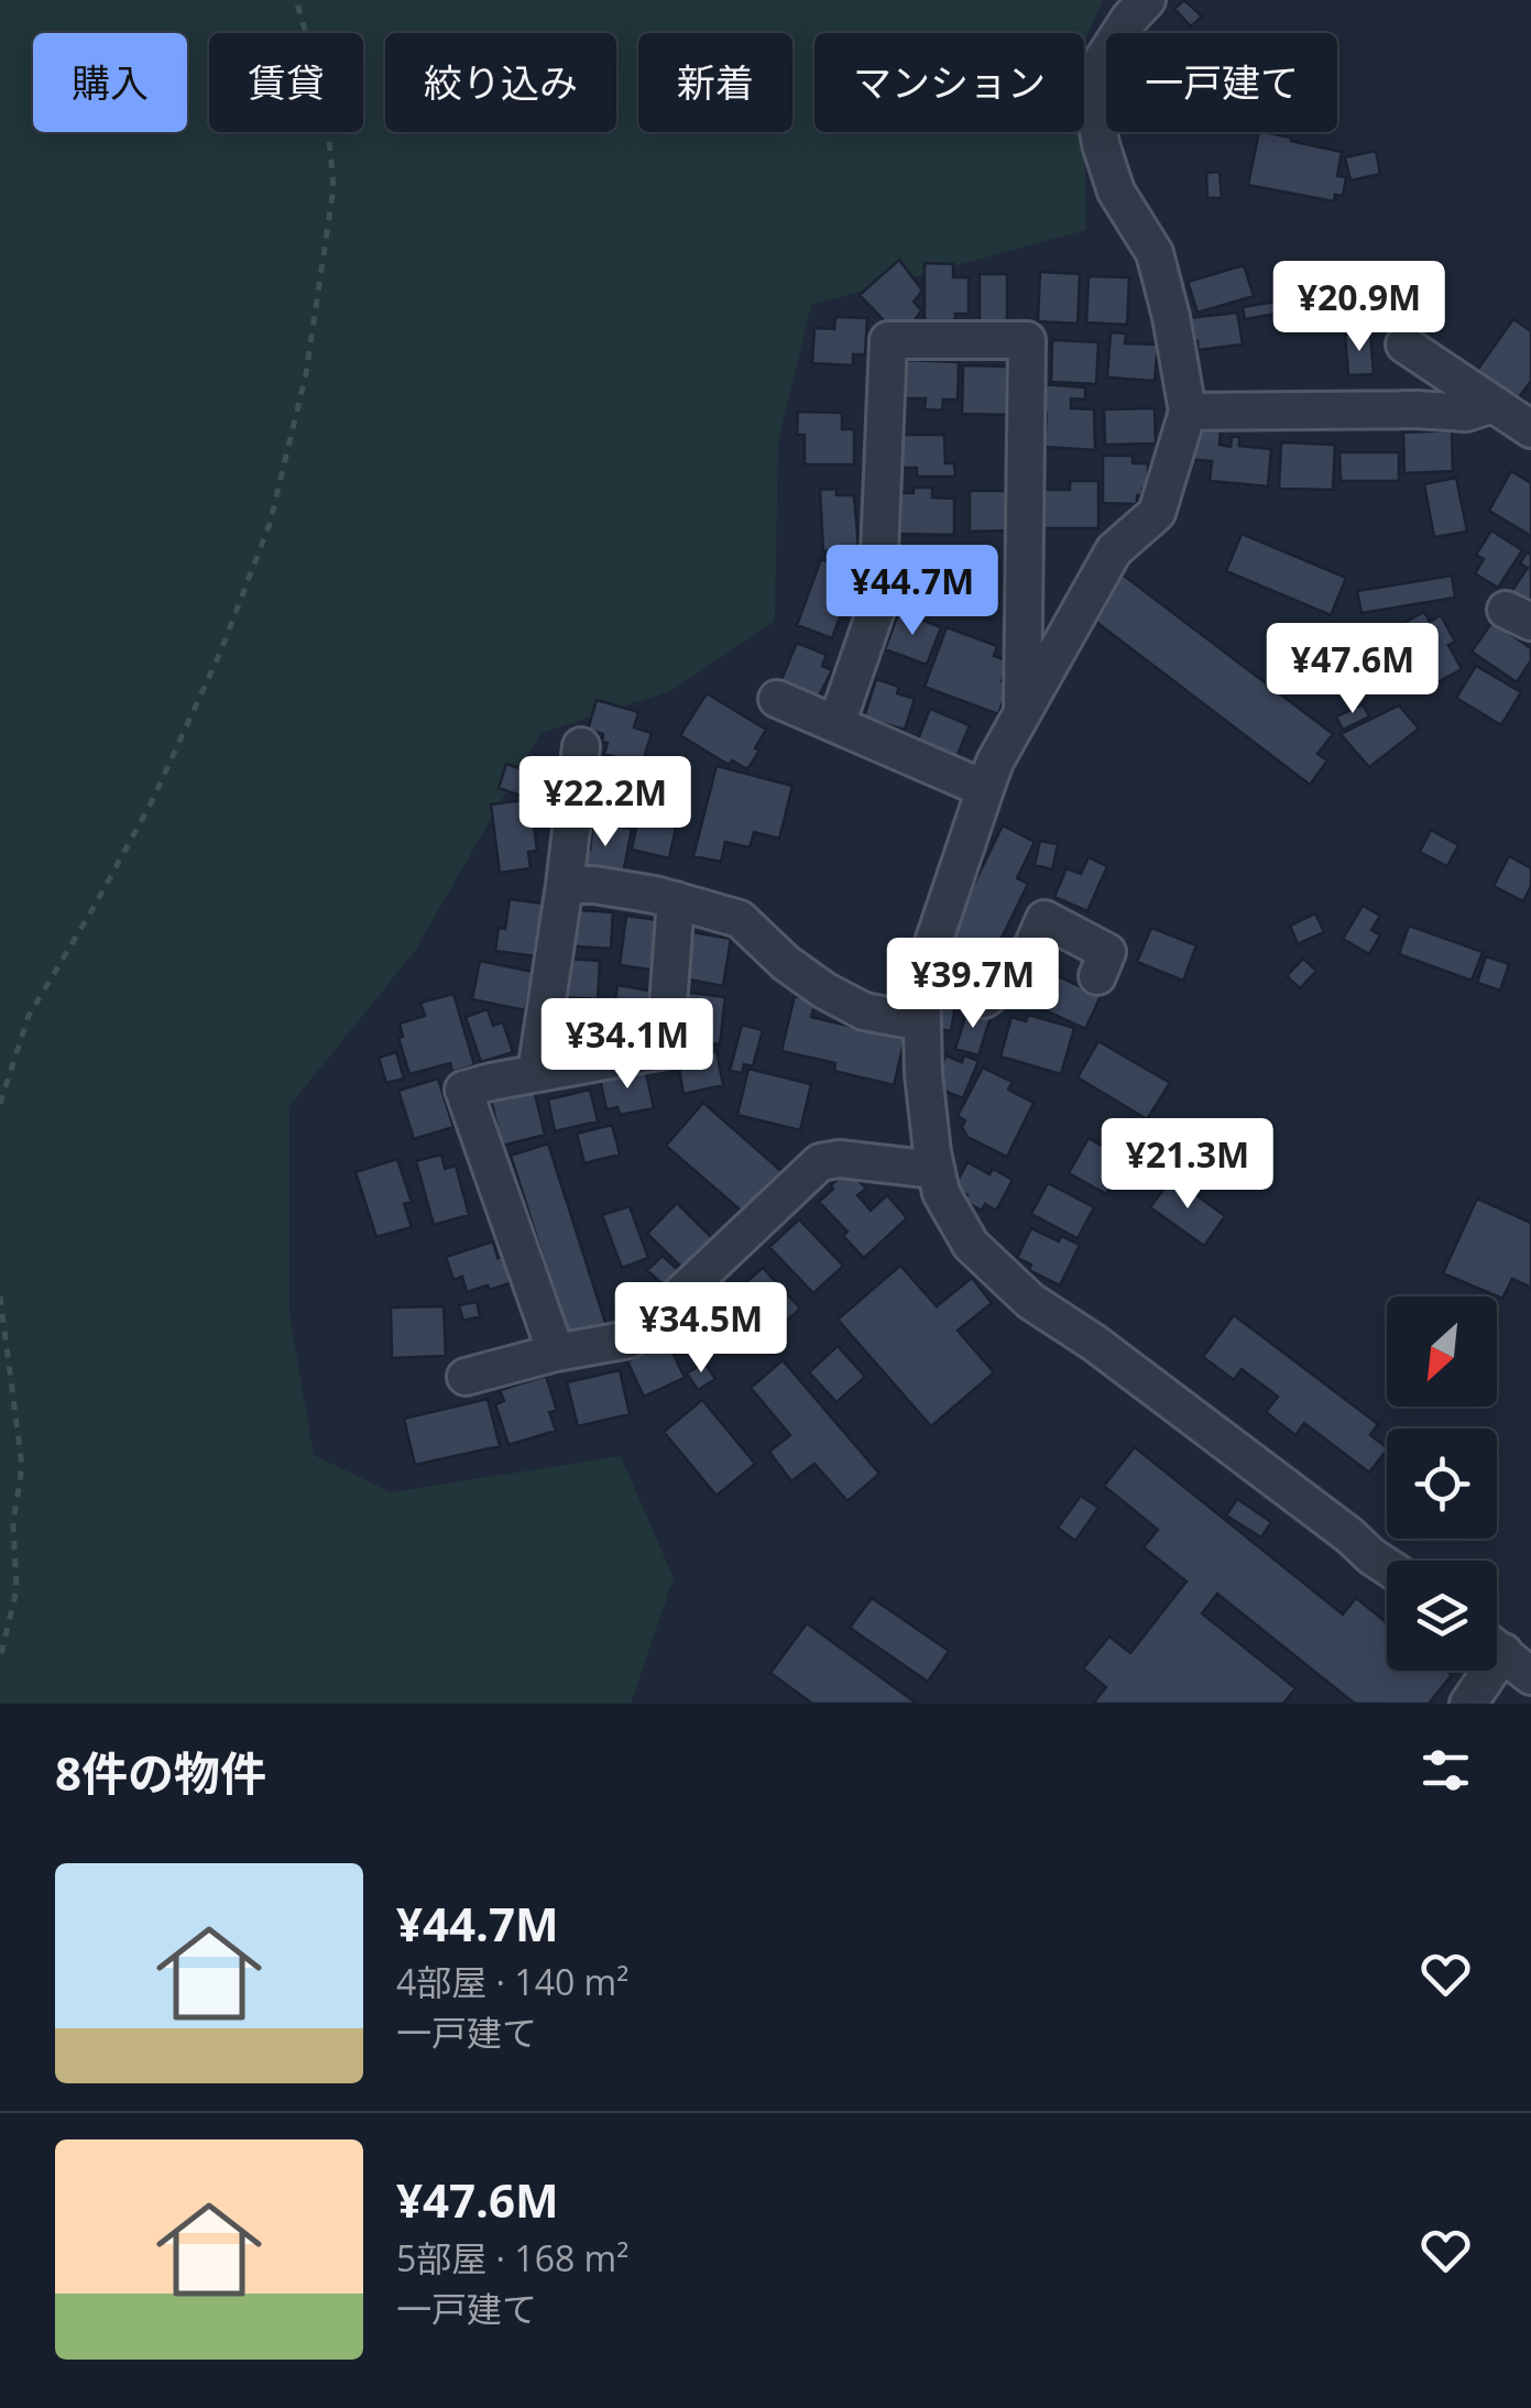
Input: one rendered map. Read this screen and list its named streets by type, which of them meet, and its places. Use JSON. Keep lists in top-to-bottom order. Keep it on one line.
{"north":"bottom left","page":{"chip":["購入","賃貸","絞り込み","新着","マンション","一戸建て"],"price":["¥20.9M","¥44.7M","¥47.6M","¥22.2M","¥39.7M","¥34.1M","¥21.3M","¥34.5M"],"heading":"8件の物件","list":[{"name":"¥44.7M","note":"4部屋 · 140 m² · 一戸建て"},{"name":"¥47.6M","note":"5部屋 · 168 m² · 一戸建て"}]}}
